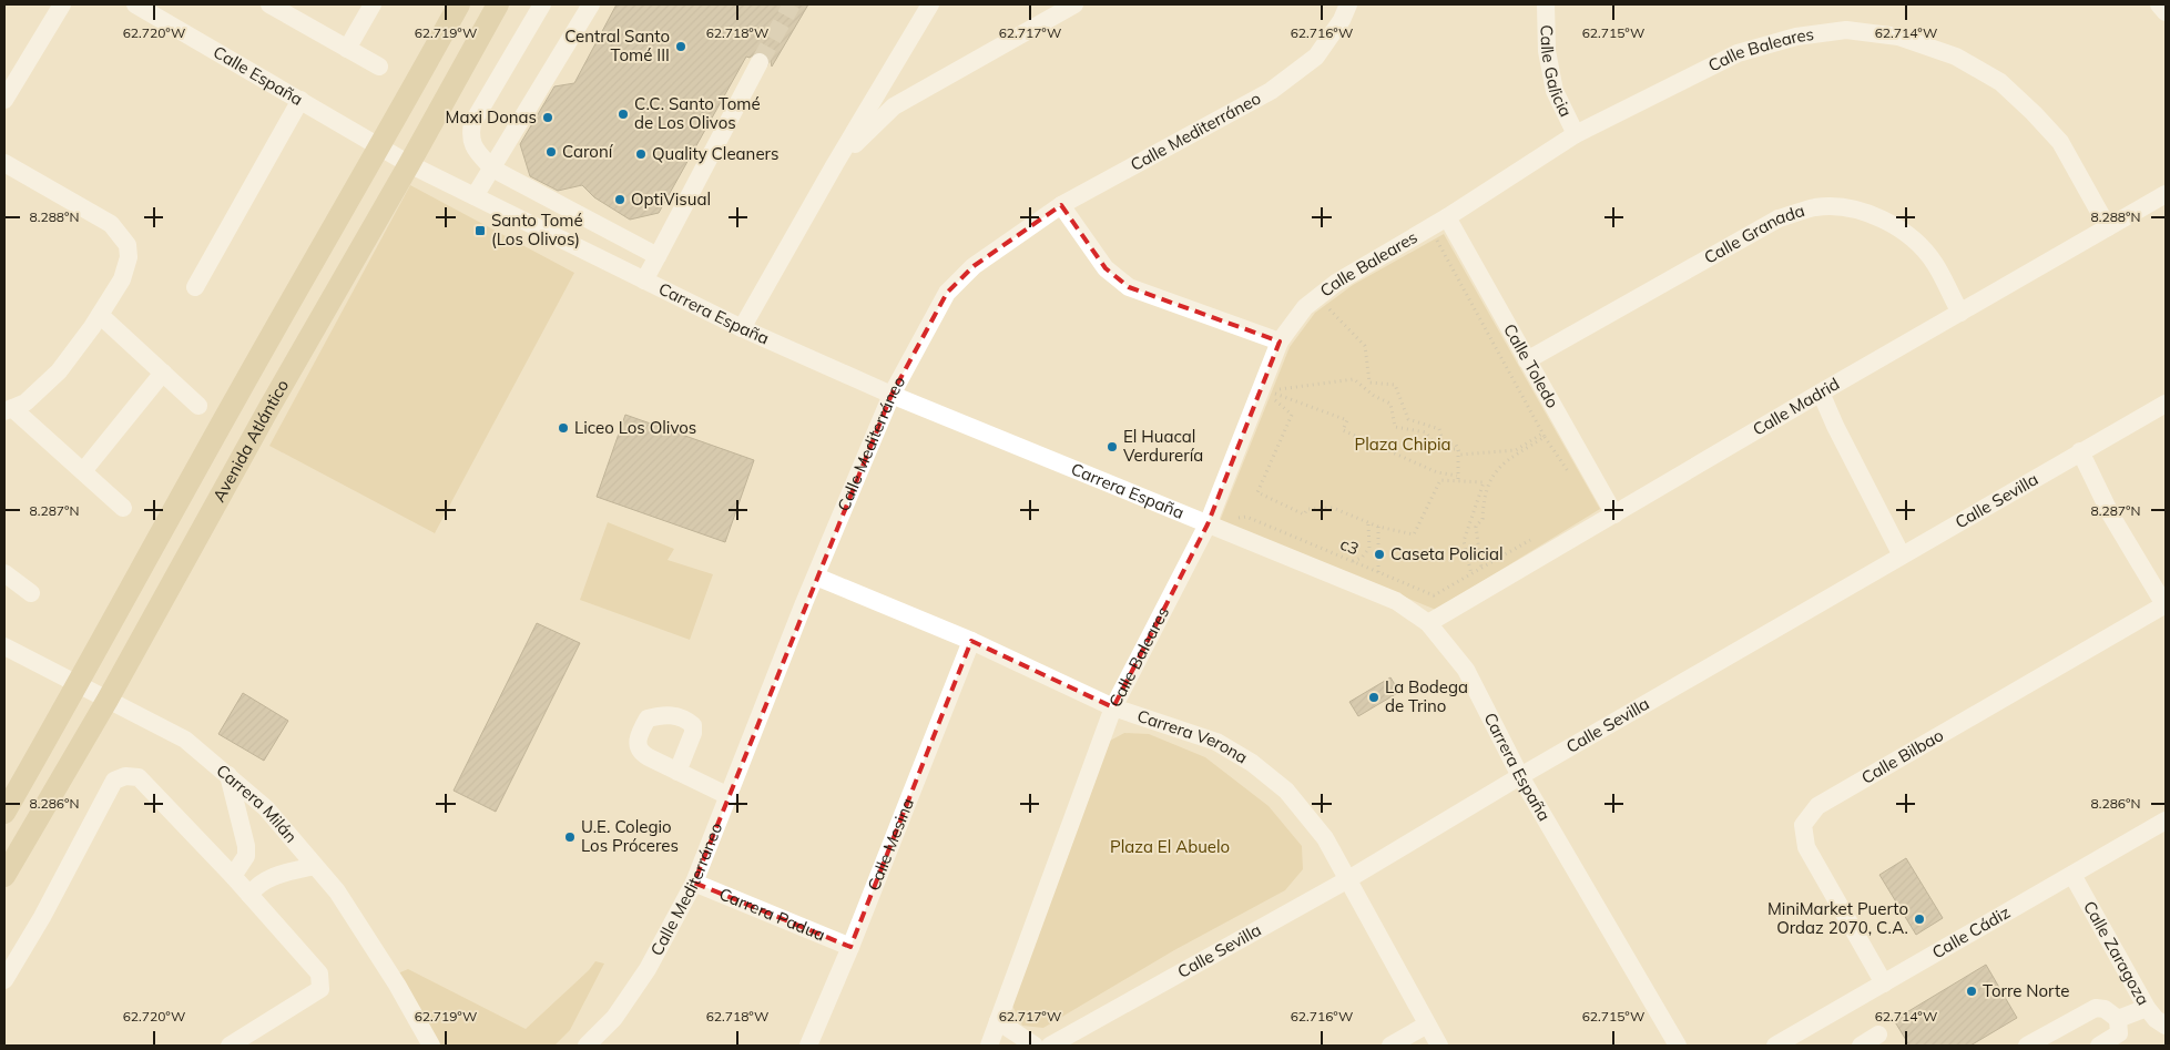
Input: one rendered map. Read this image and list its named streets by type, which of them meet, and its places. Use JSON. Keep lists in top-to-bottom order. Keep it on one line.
{"streets":{"main road":["Avenida Atlántico"],"street":["Calle Baleares","Calle Galicia","Calle España","Calle Mediterráneo","Calle Granada","Carrera España","Calle Toledo","Calle Madrid","Calle Sevilla","Carrera Verona","Calle Bilbao","Carrera Milán","Calle Mesina","Carrera Padua","Calle Cádiz","Calle Zaragoza"],"path":["c3"]},"crossings":[["Calle Baleares","Calle Galicia"],["Calle Baleares","Carrera España"],["Calle Baleares","Calle Toledo"],["Calle Baleares","Calle Madrid"],["Calle Baleares","Carrera Verona"],["Calle España","Carrera España"],["Calle España","Avenida Atlántico"],["Calle Mediterráneo","Carrera España"],["Calle Mediterráneo","Carrera Verona"],["Calle Mediterráneo","Carrera Padua"],["Calle Granada","Calle Toledo"],["Calle Granada","Calle Madrid"],["Carrera España","Calle Madrid"],["Carrera España","Avenida Atlántico"],["Carrera España","Calle Sevilla"],["Calle Toledo","Calle Madrid"],["Avenida Atlántico","Carrera Milán"],["Calle Sevilla","Carrera Verona"],["Carrera Verona","Calle Mesina"],["Calle Bilbao","Calle Cádiz"],["Calle Mesina","Carrera Padua"],["Calle Cádiz","Calle Zaragoza"]],"parks":["Plaza Chipia","Plaza El Abuelo"],"places":{"other":["Central Santo Tomé III","C.C. Santo Tomé de Los Olivos","Maxi Donas","Caroní","Quality Cleaners","OptiVisual","Liceo Los Olivos","El Huacal Verdurería","Caseta Policial","La Bodega de Trino","U.E. Colegio Los Próceres","MiniMarket Puerto Ordaz 2070, C.A.","Torre Norte"],"transit":["Santo Tomé (Los Olivos)"]},"coordinates":["62.720°W","62.719°W","62.718°W","62.717°W","62.716°W","62.715°W","62.714°W","8.288°N","8.287°N","8.286°N"]}
